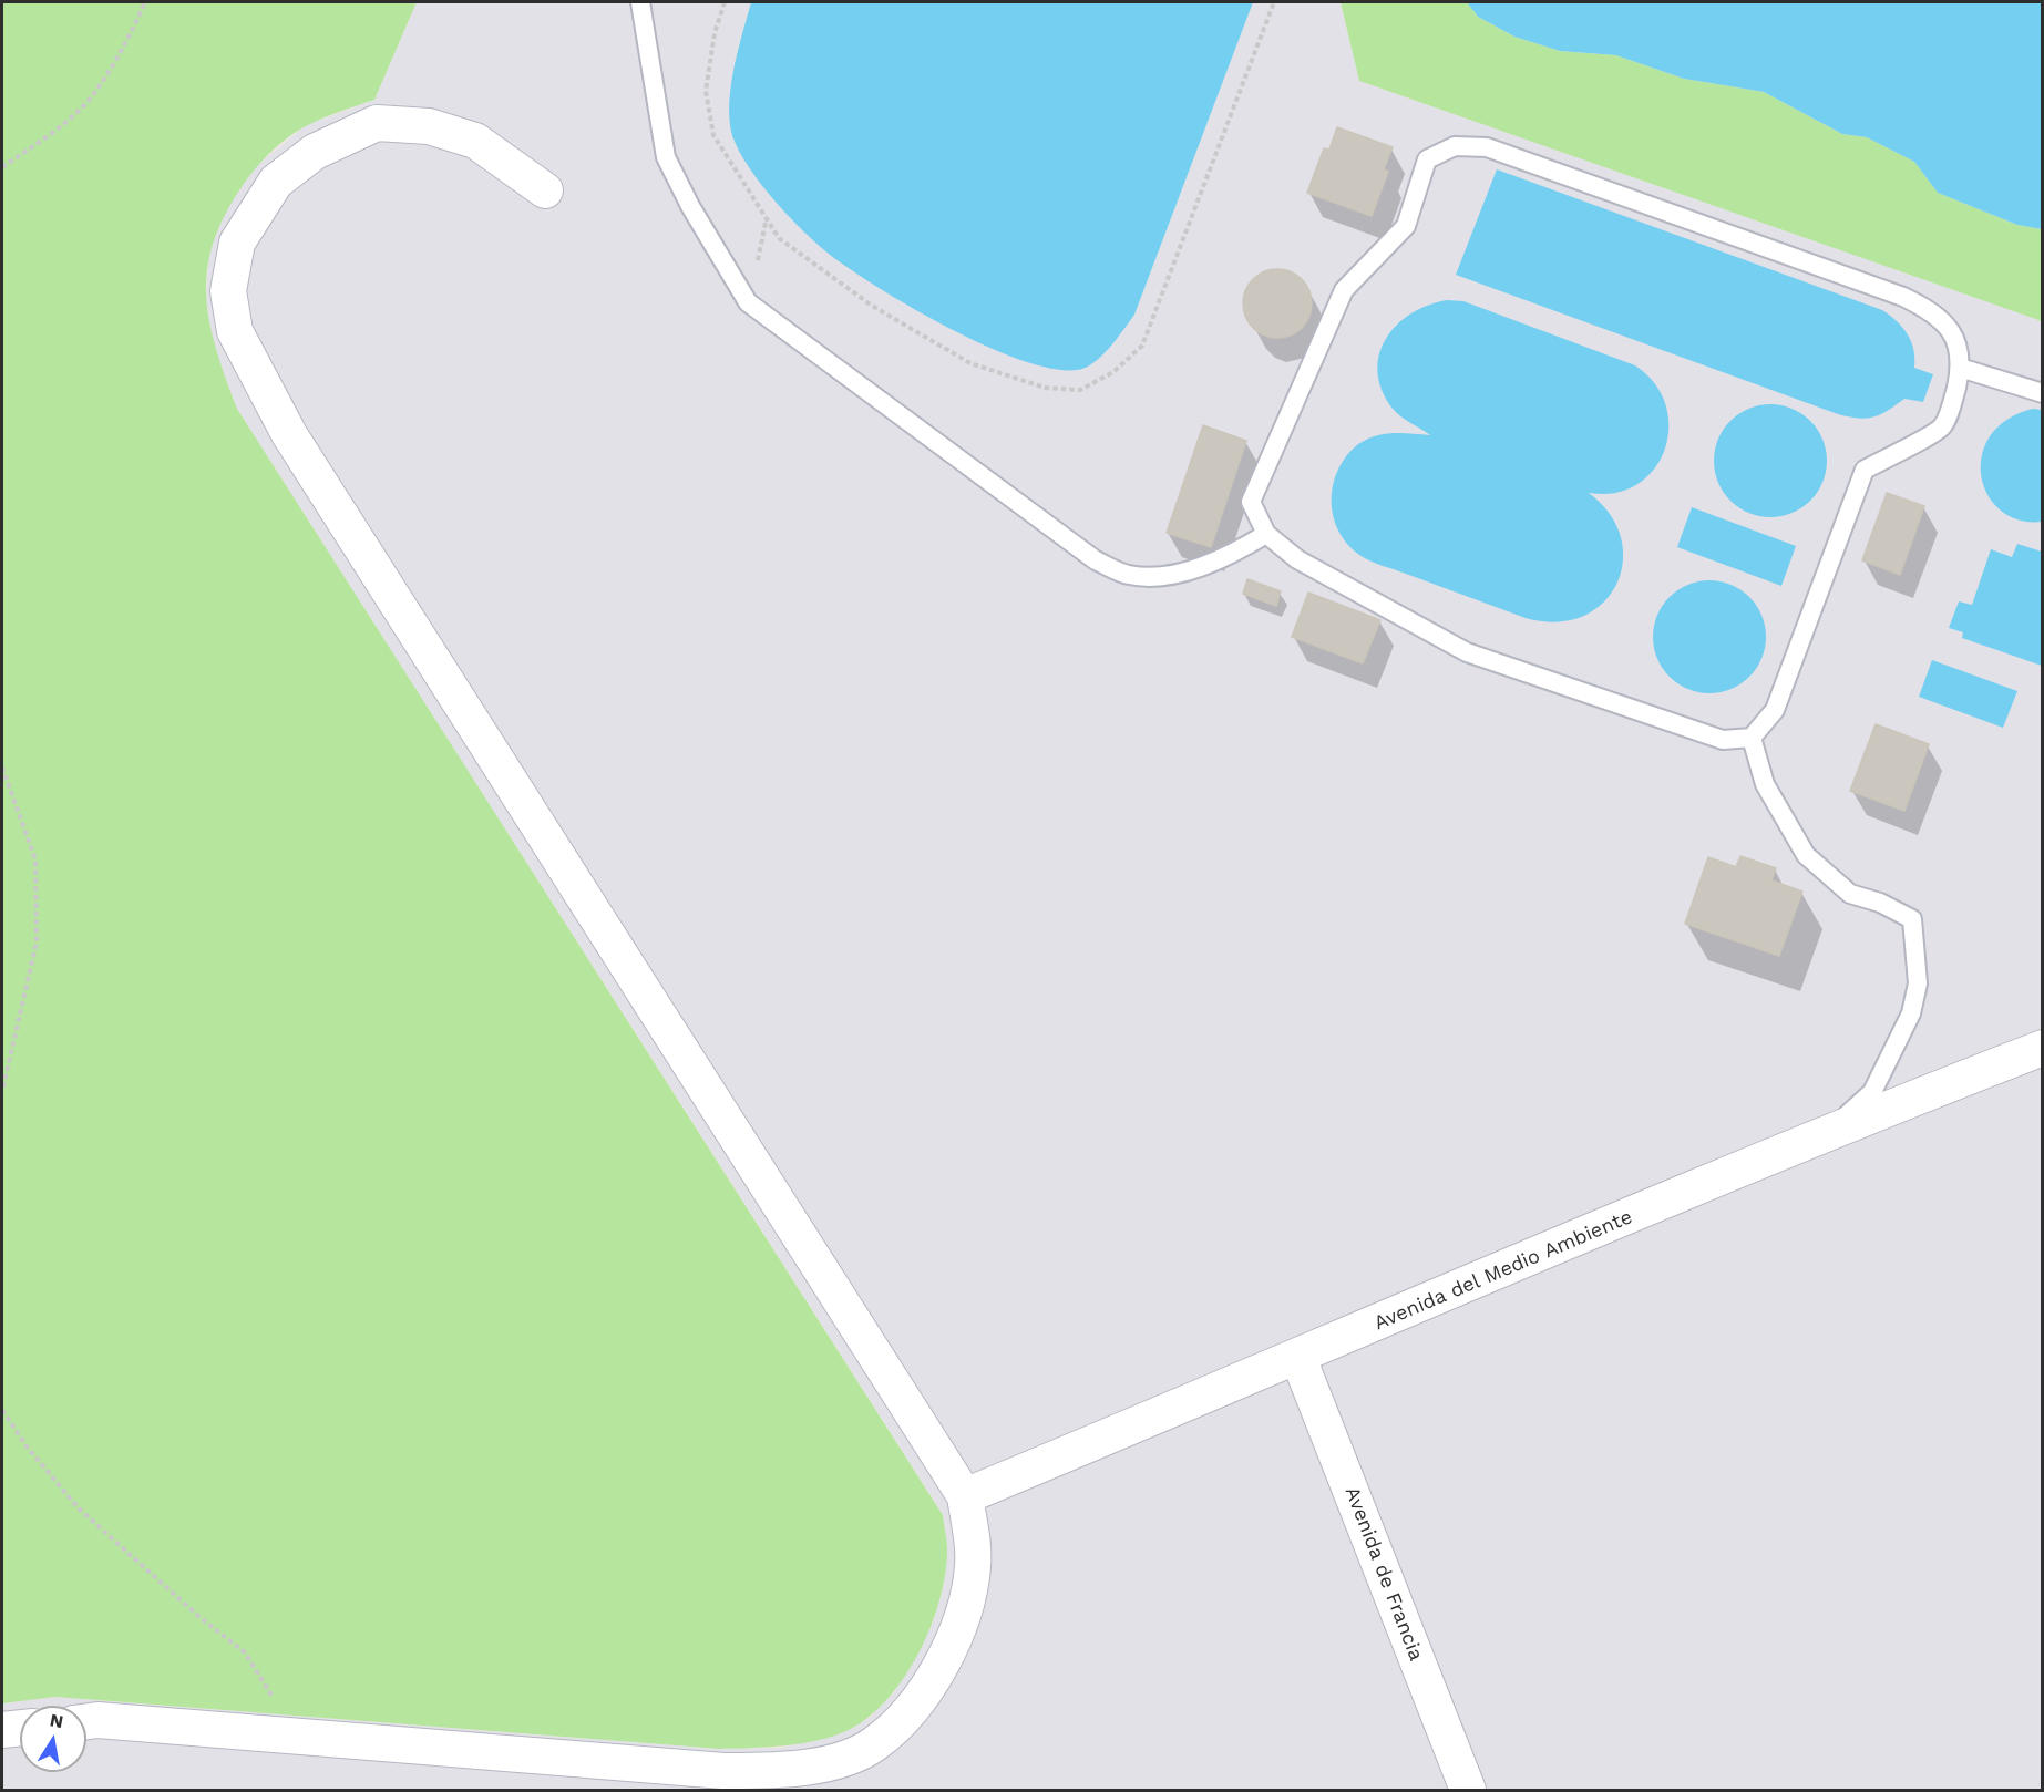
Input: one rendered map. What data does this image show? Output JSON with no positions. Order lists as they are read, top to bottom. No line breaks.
{"streets":{"street":["Avenida del Medio Ambiente","Avenida de Francia"]},"crossings":[["Avenida del Medio Ambiente","Avenida de Francia"]],"north":"top"}
